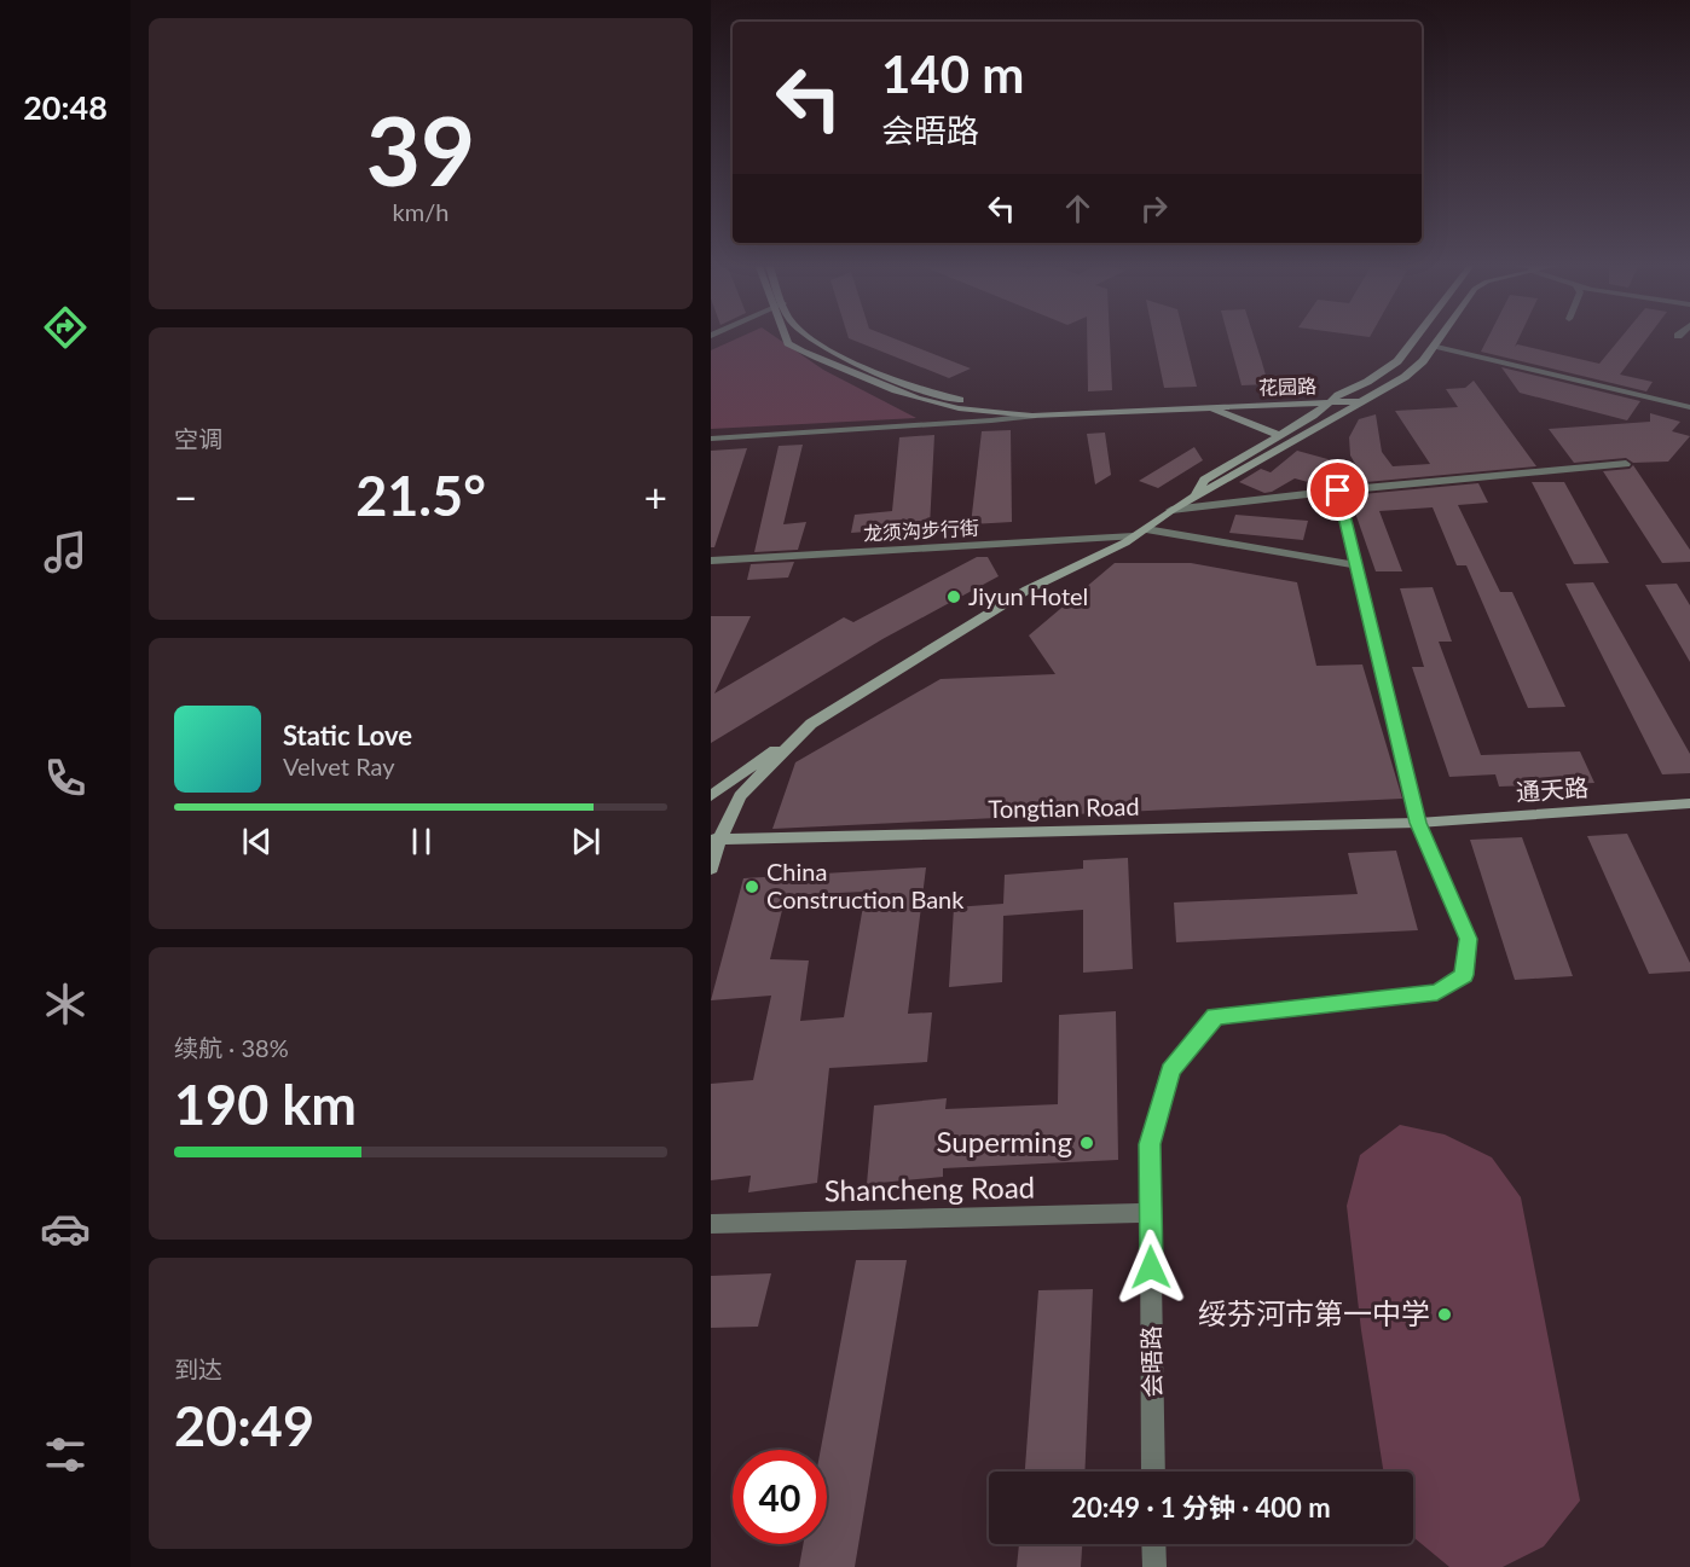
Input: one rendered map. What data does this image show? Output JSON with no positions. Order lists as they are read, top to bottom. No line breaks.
{"streets":{"main road":["花园路","通天路","Tongtian Road"],"street":["龙须沟步行街","Shancheng Road","会晤路"]},"crossings":[["通天路","Tongtian Road"],["通天路","会晤路"],["Tongtian Road","会晤路"],["Shancheng Road","会晤路"]],"places":["Jiyun Hotel","China Construction Bank","Superming","绥芬河市第一中学"],"page":{"tabs":"20:48","tile":[["39","km/h"],"空调",["续航 · 38%","190 km"],["到达","20:49"]],"turn":["140 m","会晤路"],"heat":["−","21.5°","+"],"song":["Static Love","Velvet Ray"],"limit":"40","trip":"20:49 · 1 分钟 · 400 m"}}
